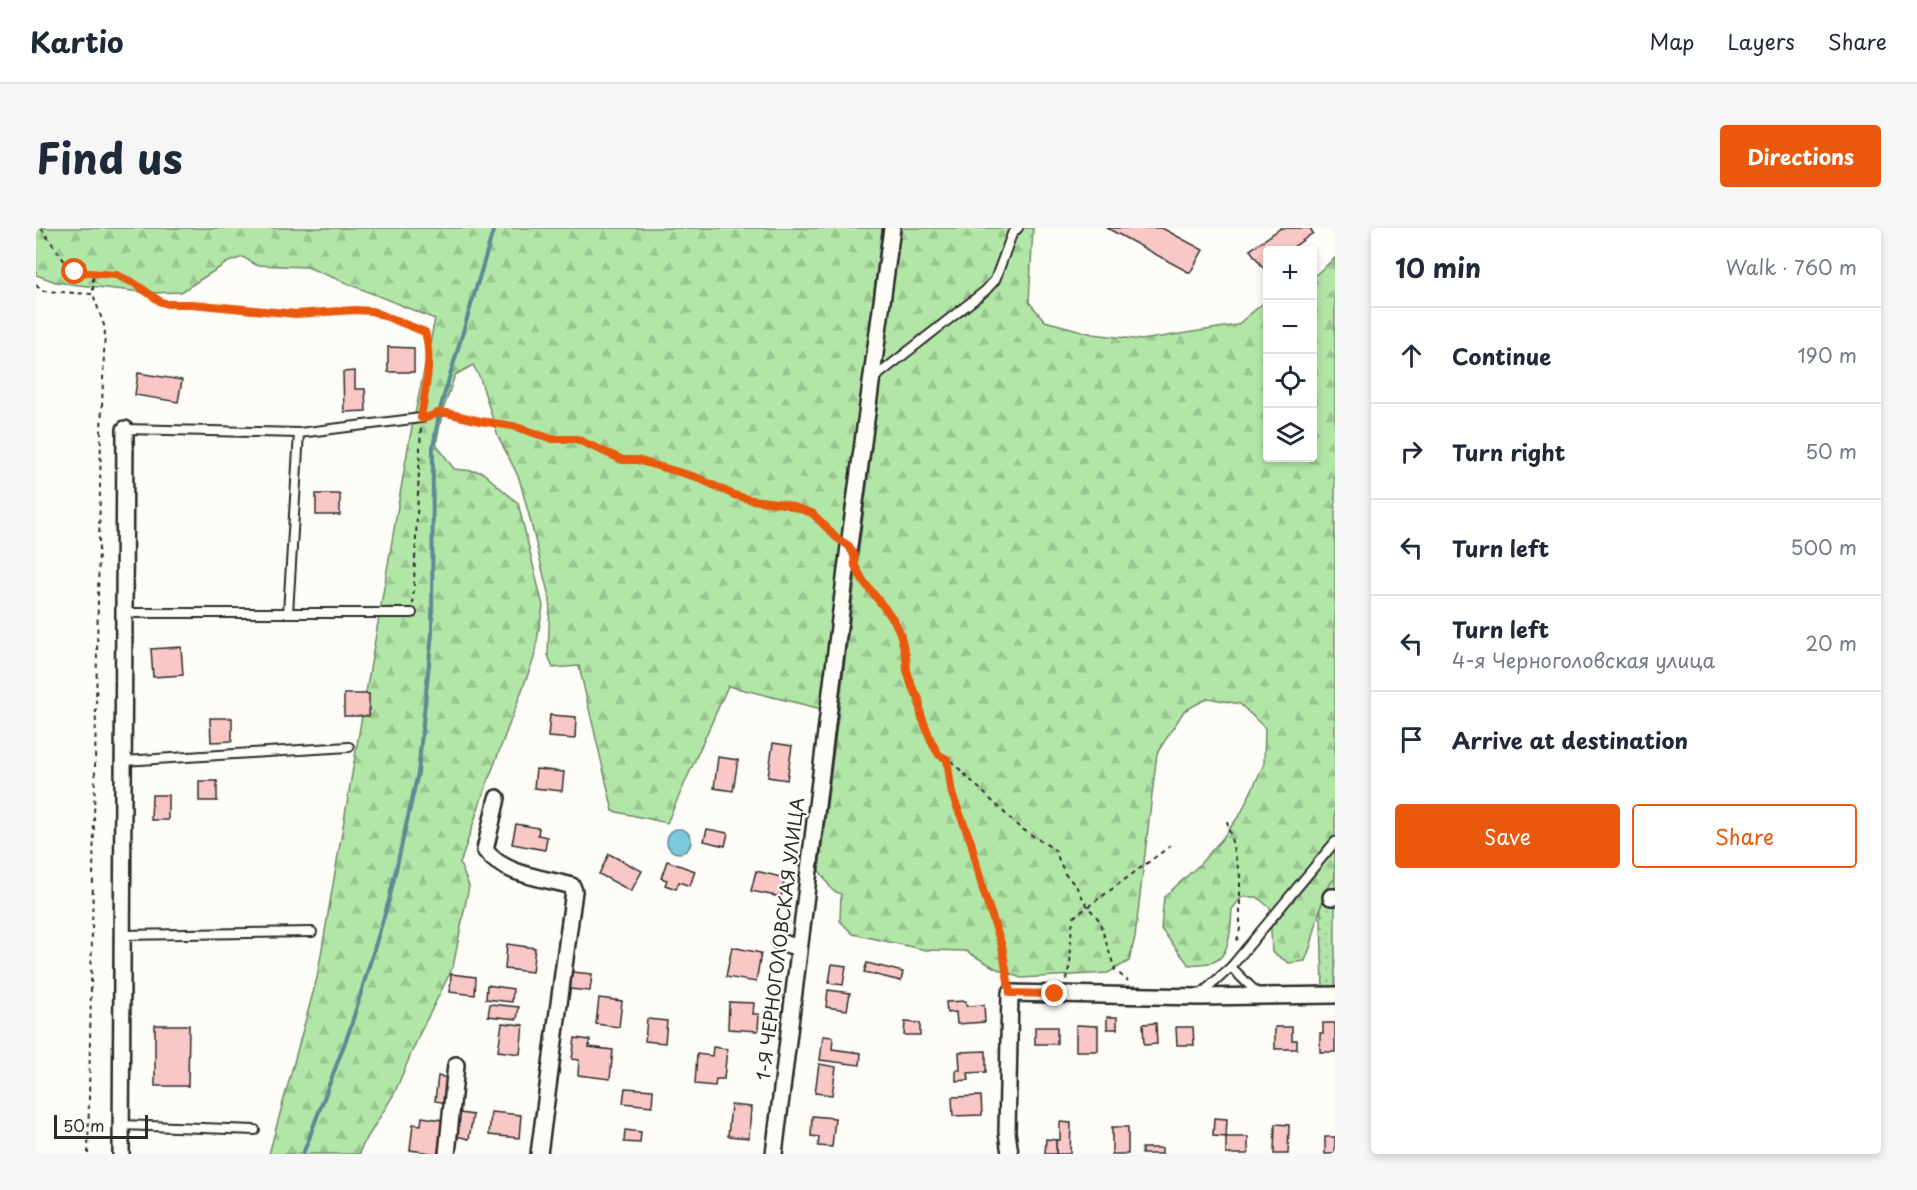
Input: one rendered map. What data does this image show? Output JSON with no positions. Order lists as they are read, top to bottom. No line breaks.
{"streets":{"street":["1-Я ЧЕРНОГОЛОВСКАЯ УЛИЦА"]},"scale_bar":"50 m","page":{"header":"Kartio","nav":["Map","Layers","Share"],"title":"Find us","buttons":["Directions",["Save","Share"]],"heading":["10 min","Walk · 760 m"],"map_buttons":["+","−"],"list":[["Continue","190 m"],["Turn right","50 m"],["Turn left","500 m"],["Turn left","4-я Черноголовская улица","20 m"],"Arrive at destination"],"scale":"50 m"}}
